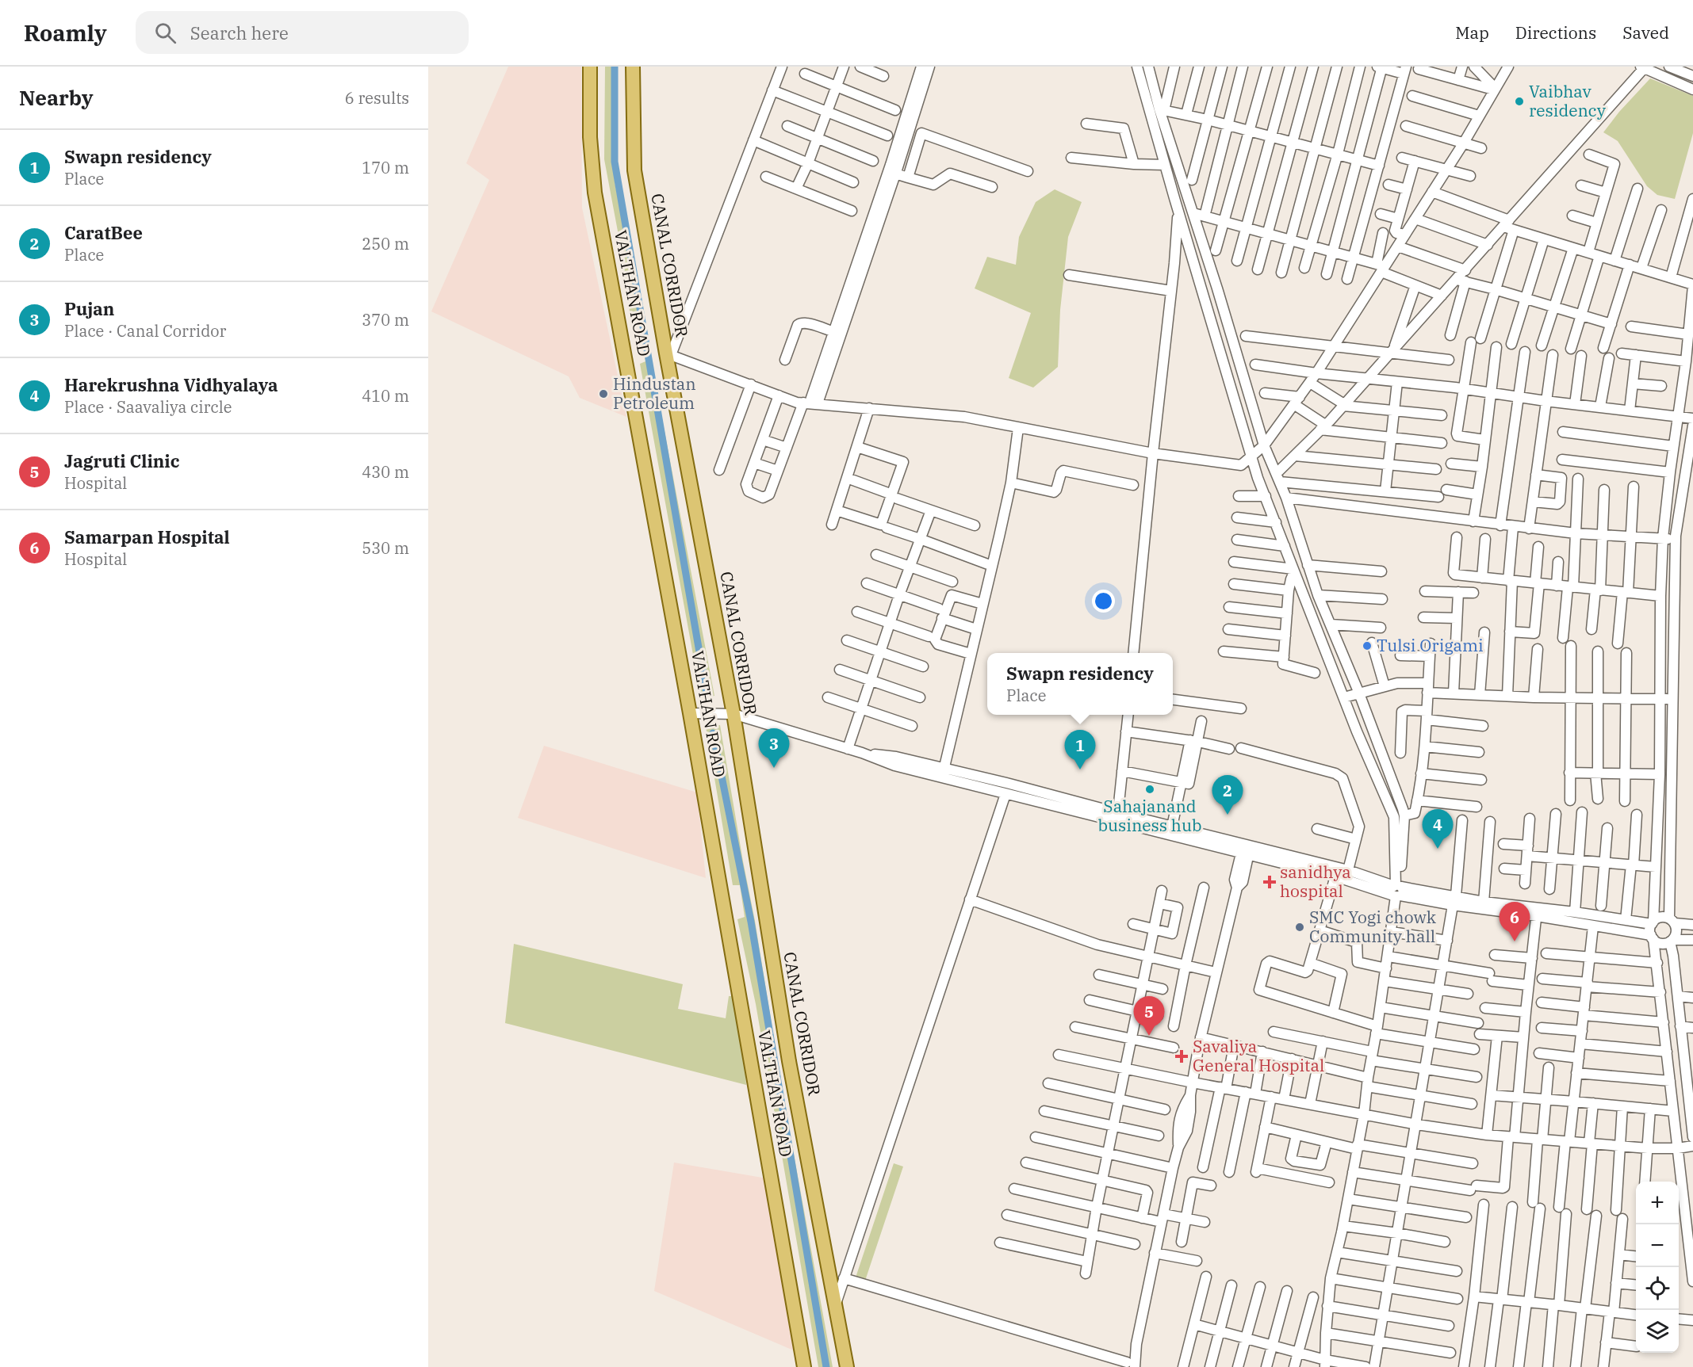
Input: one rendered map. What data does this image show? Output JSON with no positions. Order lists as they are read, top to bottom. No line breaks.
{"streets":{"main road":["CANAL CORRIDOR","VALTHAN ROAD"]},"places":{"other":["Vaibhav residency","Hindustan Petroleum","Tulsi Origami","Sahajanand business hub","SMC Yogi chowk Community hall"],"health":["sanidhya hospital","Savaliya General Hospital"]},"page":{"header":"Roamly","search":"Search here","nav":["Map","Directions","Saved"],"heading":["Nearby","6 results"],"list":[{"mark":"1","name":"Swapn residency","note":"Place","value":"170 m"},{"mark":"2","name":"CaratBee","note":"Place","value":"250 m"},{"mark":"3","name":"Pujan","note":"Place · Canal Corridor","value":"370 m"},{"mark":"4","name":"Harekrushna Vidhyalaya","note":"Place · Saavaliya circle","value":"410 m"},{"mark":"5","name":"Jagruti Clinic","note":"Hospital","value":"430 m"},{"mark":"6","name":"Samarpan Hospital","note":"Hospital","value":"530 m"}],"popup":["Swapn residency","Place"],"pins":["3","1","2","4","6","5"],"map_buttons":["+","−"]}}
